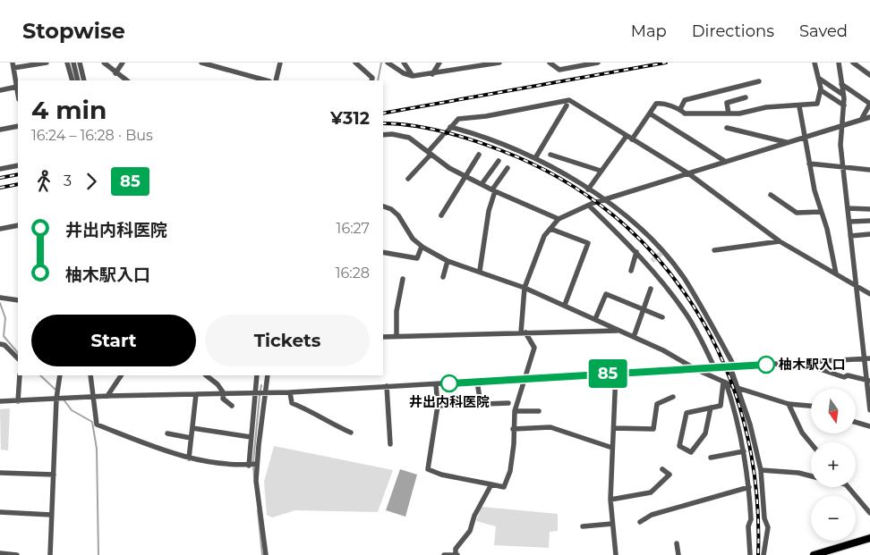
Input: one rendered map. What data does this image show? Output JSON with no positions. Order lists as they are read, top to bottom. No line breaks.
{"places":["柚木駅入口","井出内科医院"],"lines":["bus line 85"],"north":"bottom","page":{"header":"Stopwise","nav":["Map","Directions","Saved"],"on_map":"85","heading":["4 min","16:24 – 16:28 · Bus","¥312"],"legs":["3","85"],"list":[{"name":"井出内科医院","value":"16:27"},{"name":"柚木駅入口","value":"16:28"}],"buttons":["Start","Tickets"],"map_buttons":["+","−"]}}
